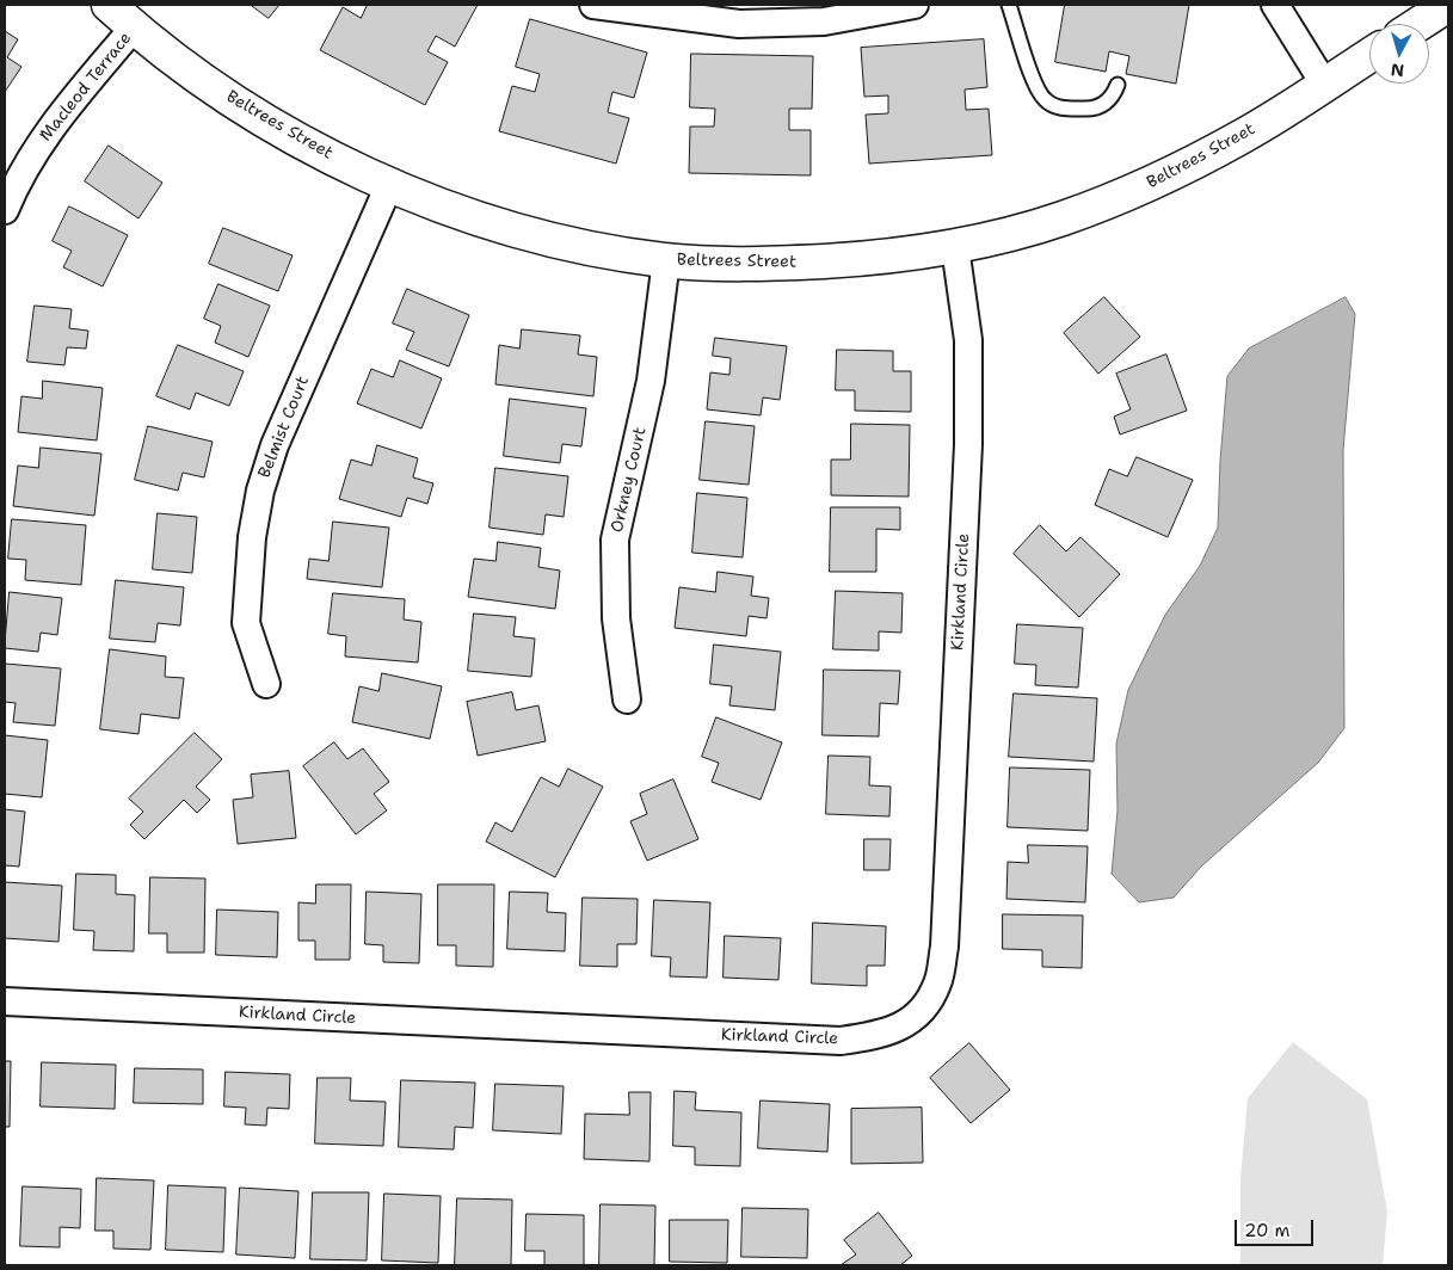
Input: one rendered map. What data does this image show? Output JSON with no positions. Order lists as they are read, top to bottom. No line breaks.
{"streets":{"street":["Macleod Terrace","Beltrees Street","Belmist Court","Orkney Court","Kirkland Circle"]},"crossings":[["Macleod Terrace","Beltrees Street"],["Beltrees Street","Belmist Court"],["Beltrees Street","Orkney Court"],["Beltrees Street","Kirkland Circle"]],"scale_bar":"20 m","north":"bottom"}
